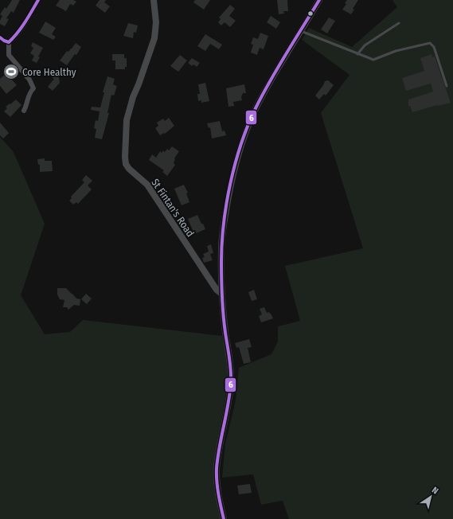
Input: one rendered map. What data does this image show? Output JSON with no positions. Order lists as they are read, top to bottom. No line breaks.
{"streets":{"main road":["St Fintan's Road"]},"places":{"sports":["Core Healthy"]},"lines":["transit line 6"],"north":"top right"}
